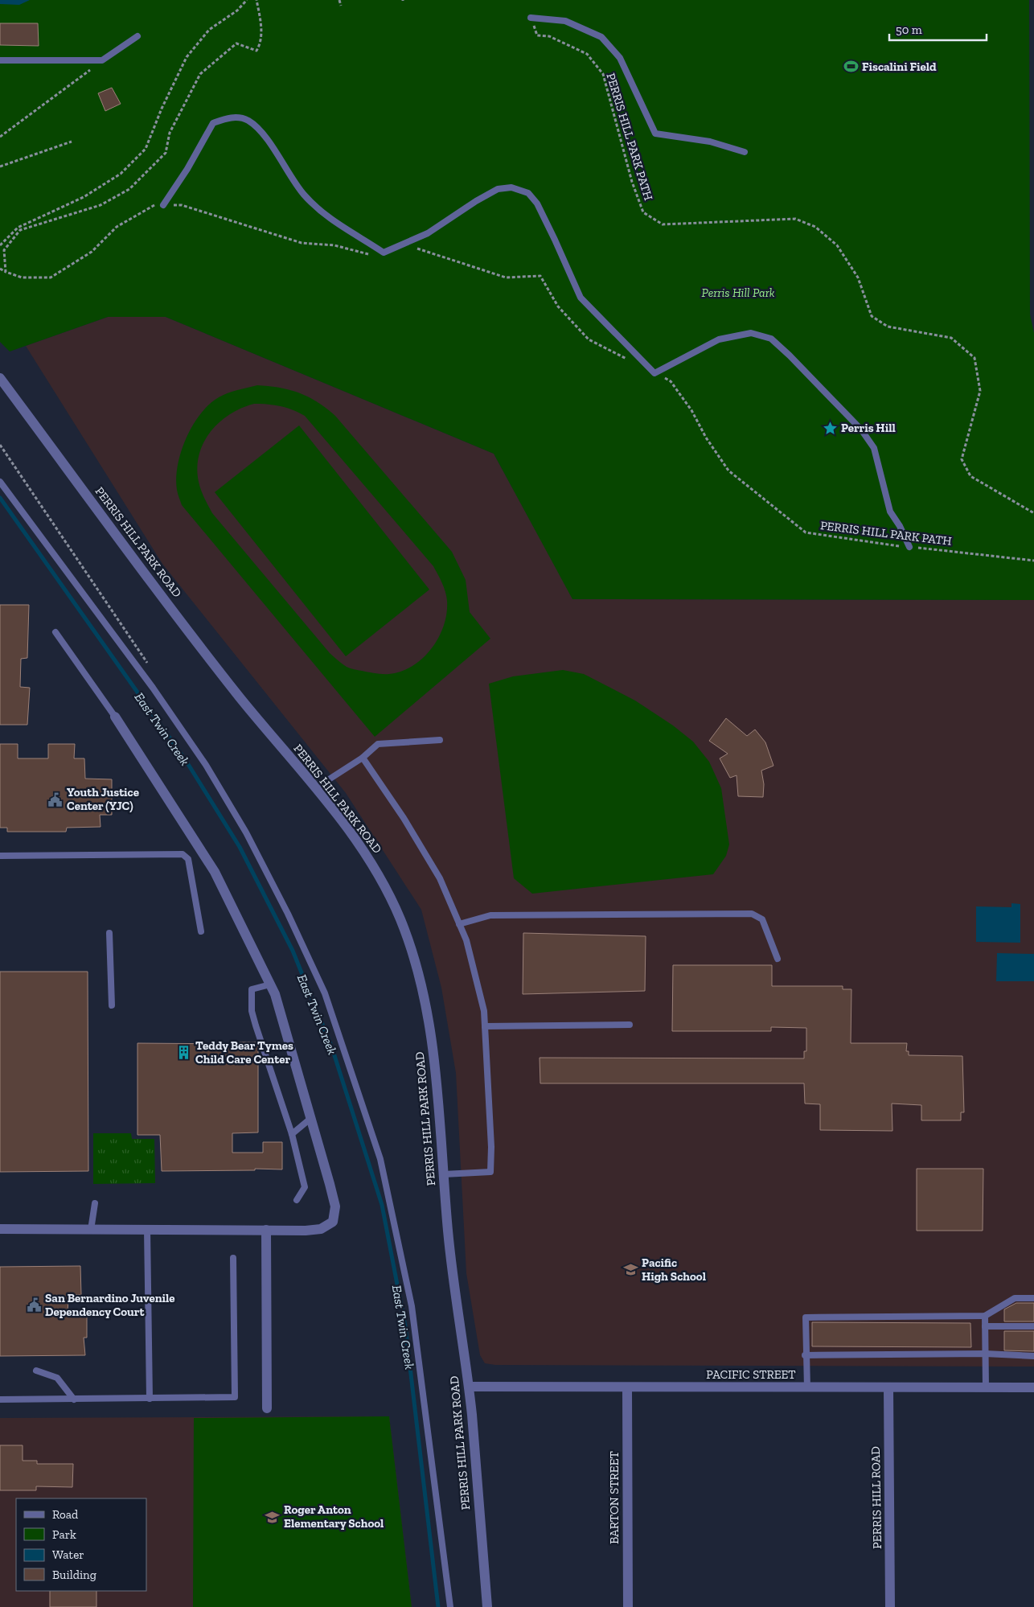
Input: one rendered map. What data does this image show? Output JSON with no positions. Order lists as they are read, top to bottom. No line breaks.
{"streets":{"street":["PERRIS HILL PARK ROAD","PACIFIC STREET","BARTON STREET","PERRIS HILL ROAD"],"path":["PERRIS HILL PARK PATH"]},"crossings":[["PERRIS HILL PARK ROAD","PACIFIC STREET"],["PACIFIC STREET","BARTON STREET"],["PACIFIC STREET","PERRIS HILL ROAD"]],"water":["East Twin Creek"],"parks":["Perris Hill Park"],"places":{"sports":["Fiscalini Field"],"place":["Perris Hill"],"public building":["Youth Justice Center (YJC)","San Bernardino Juvenile Dependency Court"],"building":["Teddy Bear Tymes Child Care Center"],"school or university":["Pacific High School","Roger Anton Elementary School"]},"legend":["Road","Park","Water","Building"],"scale_bar":"50 m"}
